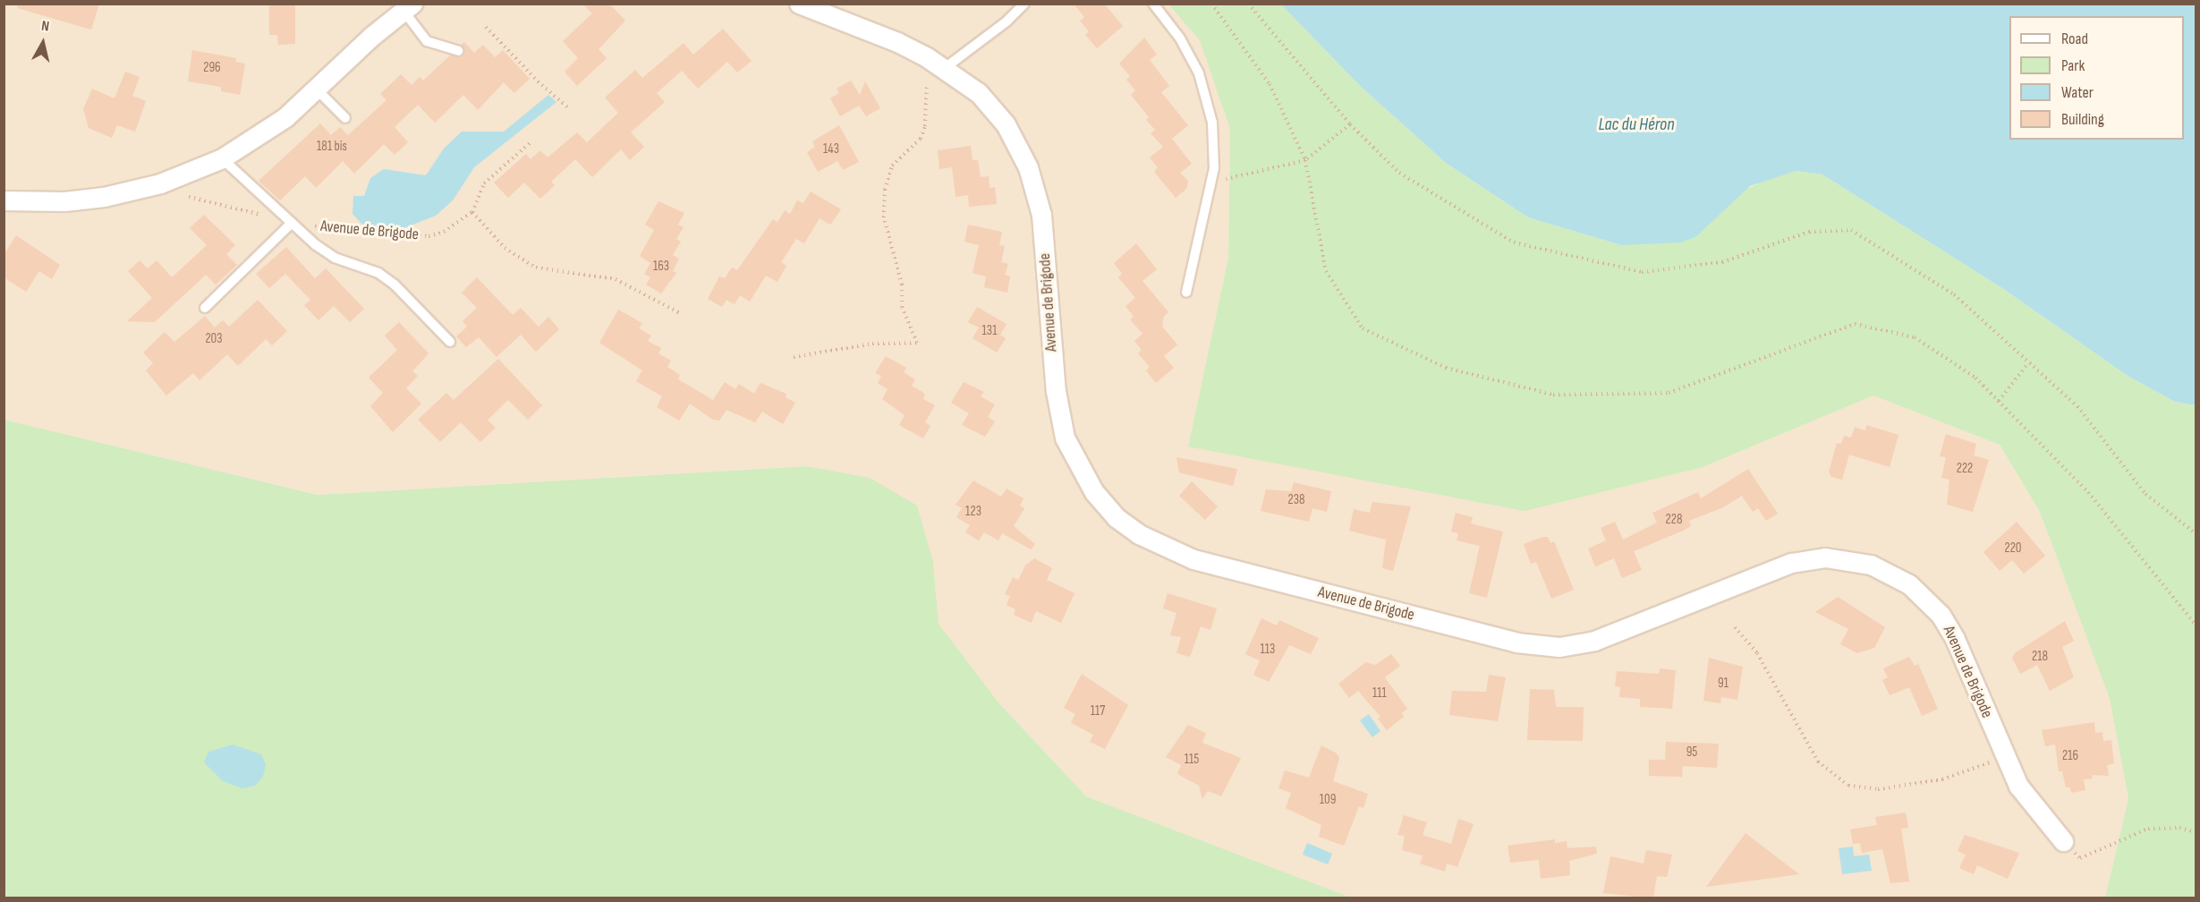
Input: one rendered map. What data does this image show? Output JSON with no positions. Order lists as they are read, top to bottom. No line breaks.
{"streets":{"street":["Avenue de Brigode"]},"water":["Lac du Héron"],"house_numbers":["296","181 bis","143","163","131","203","222","238","123","228","220","113","218","91","111","117","95","216","115","109"],"legend":["Road","Park","Water","Building"],"north":"top"}
